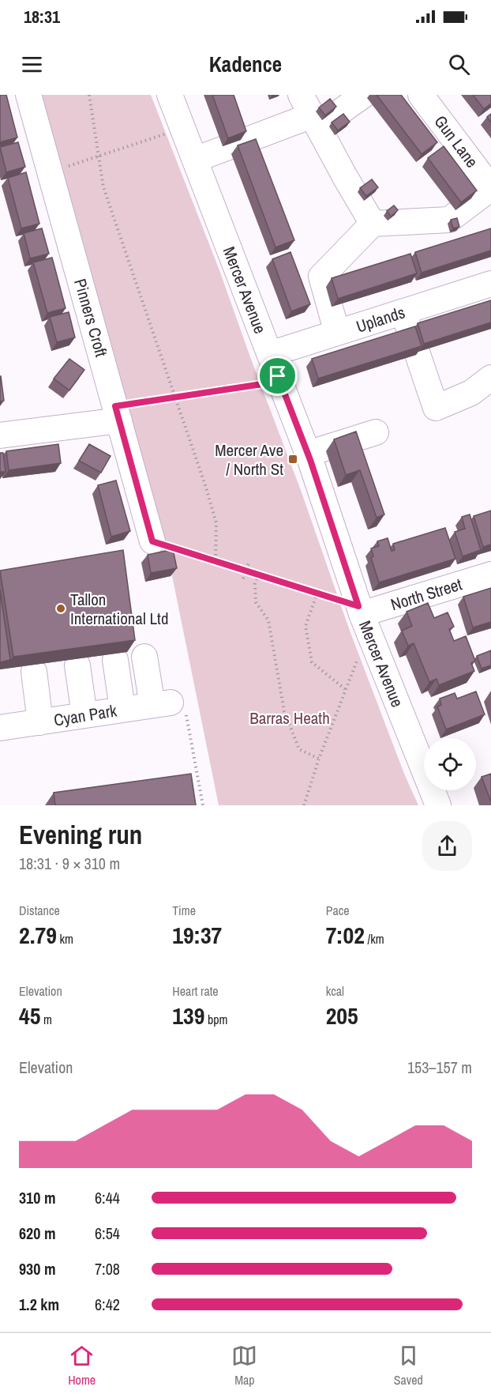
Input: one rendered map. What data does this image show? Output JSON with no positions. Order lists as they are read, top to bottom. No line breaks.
{"streets":{"street":["Gun Lane","Mercer Avenue","Pinners Croft","Uplands","North Street","Cyan Park"]},"crossings":[["Mercer Avenue","Uplands"],["Mercer Avenue","North Street"]],"parks":["Barras Heath"],"places":{"transit":["Mercer Ave / North St"],"other":["Tallon International Ltd"]},"page":{"status":"18:31","header":"Kadence","heading":["Evening run","18:31 · 9 × 310 m"],"stats":[["Distance","2.79 km"],["Time","19:37"],["Pace","7:02 /km"],["Elevation","45 m"],["Heart rate","139 bpm"],["kcal","205"]],"chart":["Elevation","153–157 m"],"list":[{"name":"310 m","note":"6:44"},{"name":"620 m","note":"6:54"},{"name":"930 m","note":"7:08"},{"name":"1.2 km","note":"6:42"}],"tabs":["Home","Map","Saved"]}}
